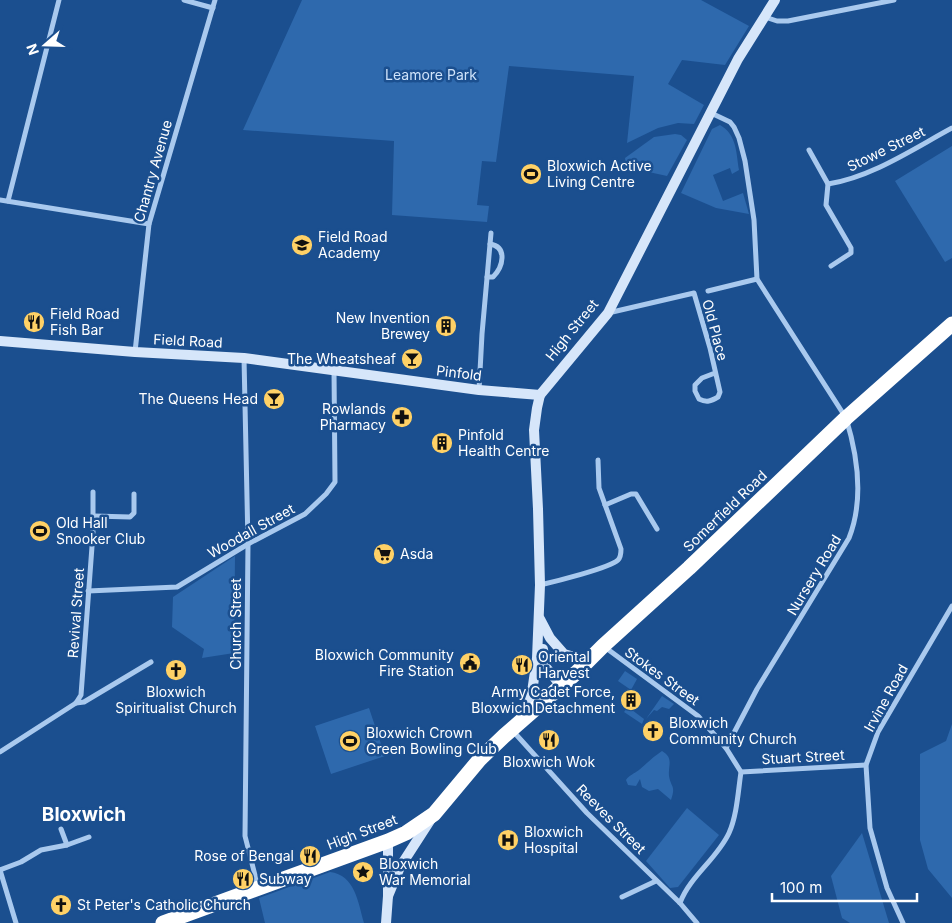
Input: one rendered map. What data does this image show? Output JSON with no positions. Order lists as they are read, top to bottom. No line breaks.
{"streets":{"highway":["High Street","Somerfield Road"],"main road":["Field Road","Pinfold"],"street":["Stowe Street","Chantry Avenue","Old Place","Woodall Street","Nursery Road","Revival Street","Church Street","Stokes Street","Irvine Road","Stuart Street","Reeves Street"]},"crossings":[["Chantry Avenue","Field Road"],["High Street","Old Place"],["High Street","Pinfold"],["High Street","Somerfield Road"],["High Street","Church Street"],["High Street","Reeves Street"],["Field Road","Pinfold"],["Field Road","Woodall Street"],["Field Road","Church Street"],["Somerfield Road","Nursery Road"],["Somerfield Road","Stokes Street"],["Somerfield Road","Reeves Street"],["Woodall Street","Revival Street"],["Woodall Street","Church Street"],["Nursery Road","Stokes Street"],["Irvine Road","Stuart Street"]],"districts":["Bloxwich"],"parks":["Leamore Park"],"places":{"sports":["Bloxwich Active Living Centre","Old Hall Snooker Club","Bloxwich Crown Green Bowling Club"],"school or university":["Field Road Academy"],"restaurant":["Field Road Fish Bar","Oriental Harvest","Bloxwich Wok","Rose of Bengal","Subway"],"building":["New Invention Brewey","Pinfold Health Centre","Army Cadet Force, Bloxwich Detachment"],"bar":["The Wheatsheaf","The Queens Head"],"pharmacy":["Rowlands Pharmacy"],"supermarket":["Asda"],"public building":["Bloxwich Community Fire Station"],"church":["Bloxwich Spiritualist Church","Bloxwich Community Church","St Peter's Catholic Church"],"hospital":["Bloxwich Hospital"],"place":["Bloxwich War Memorial"]},"scale_bar":"100 m","north":"left"}
